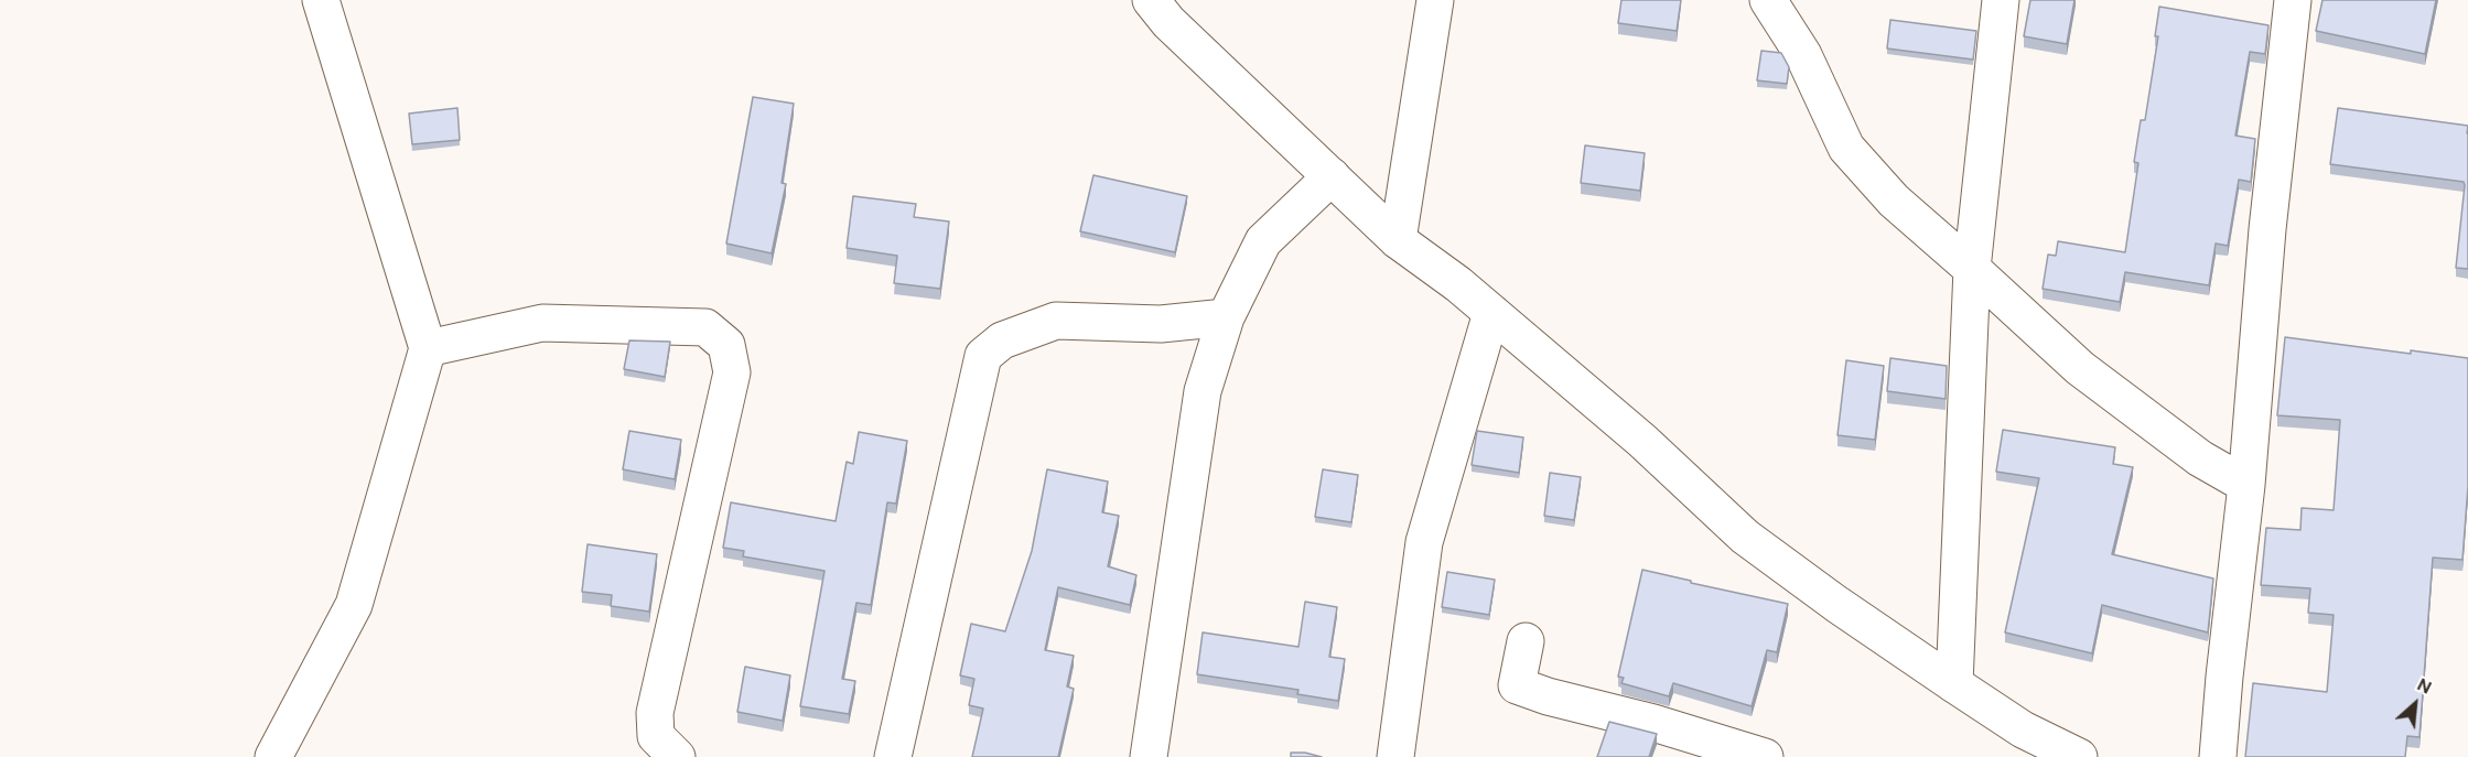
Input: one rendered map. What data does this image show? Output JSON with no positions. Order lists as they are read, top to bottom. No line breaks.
{"north":"top right"}
